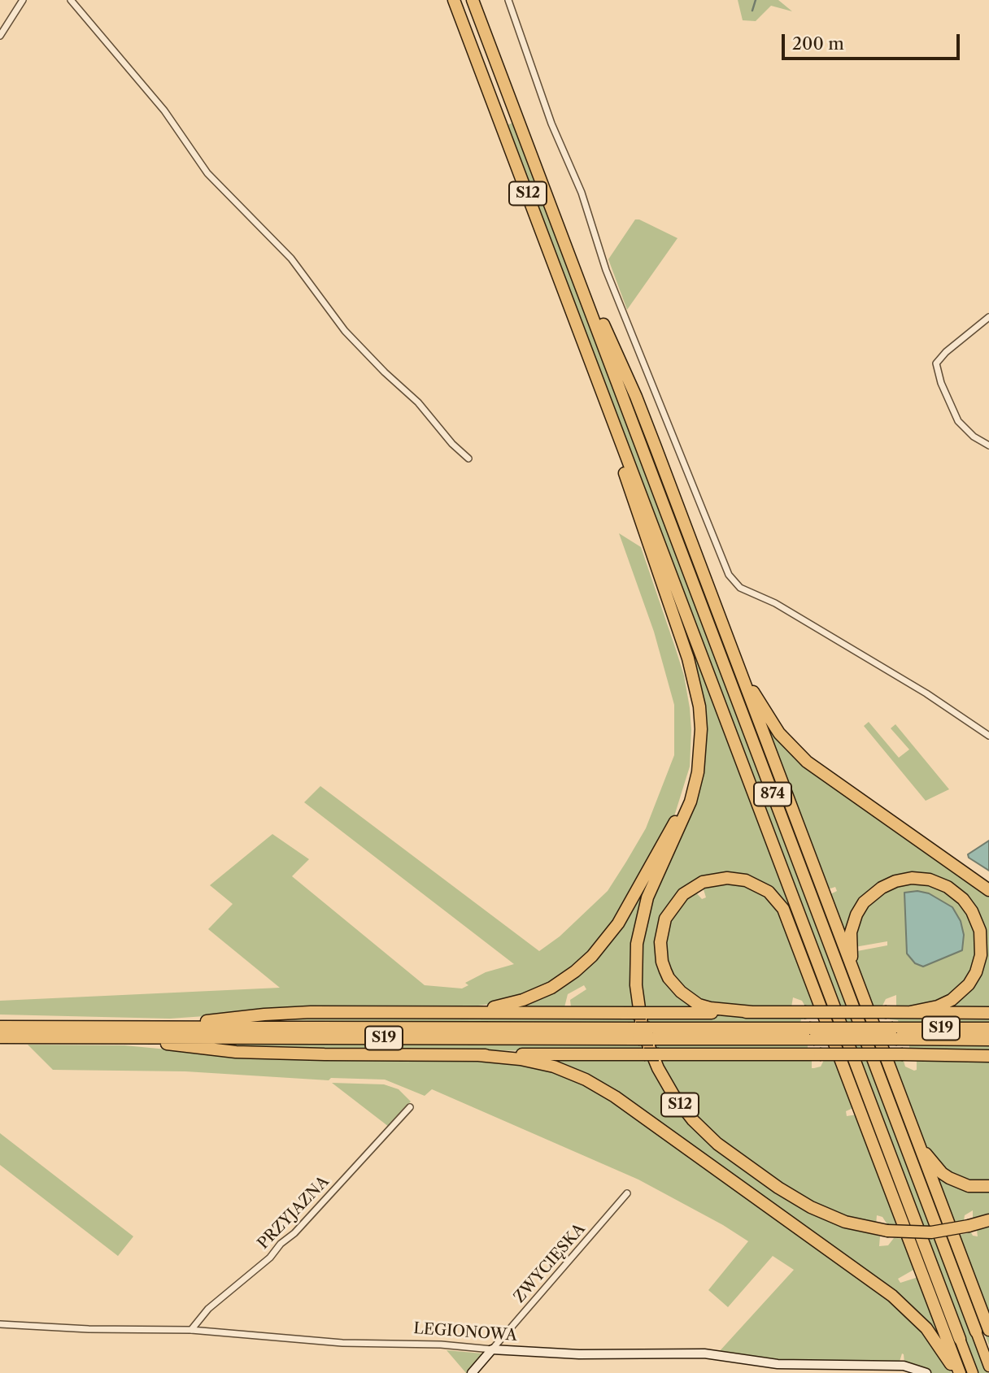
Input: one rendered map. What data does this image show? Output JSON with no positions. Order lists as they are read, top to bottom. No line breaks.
{"streets":{"highway":["S12","874","S19"],"street":["PRZYJAZNA","ZWYCIĘSKA","LEGIONOWA"]},"crossings":[["S12","874"],["PRZYJAZNA","LEGIONOWA"],["ZWYCIĘSKA","LEGIONOWA"]],"scale_bar":"200 m"}
